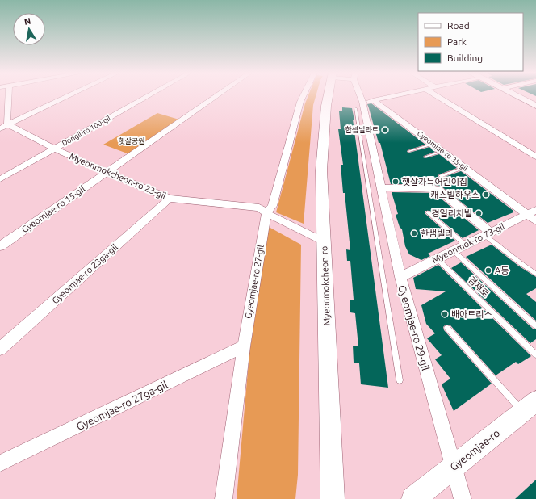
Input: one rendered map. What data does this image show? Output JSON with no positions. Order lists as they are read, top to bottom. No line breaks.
{"streets":{"main road":["Myeonmokcheon-ro","Gyeomjae-ro"],"street":["Dongil-ro 100-gil","Gyeomjae-ro 35-gil","Myeonmokcheon-ro 23-gil","Gyeomjae-ro 15-gil","Myeonmok-ro 73-gil","Gyeomjae-ro 23ga-gil","Gyeomjae-ro 27-gil","Gyeomjae-ro 29-gil","Gyeomjae-ro 27ga-gil"],"lane":["겸재로"]},"crossings":[["Dongil-ro 100-gil","Myeonmokcheon-ro 23-gil"],["Gyeomjae-ro 35-gil","Myeonmok-ro 73-gil"],["Gyeomjae-ro 35-gil","Gyeomjae-ro 29-gil"],["Myeonmokcheon-ro 23-gil","Gyeomjae-ro 15-gil"],["Myeonmokcheon-ro 23-gil","Gyeomjae-ro 23ga-gil"],["Myeonmokcheon-ro 23-gil","Gyeomjae-ro 27-gil"],["Myeonmokcheon-ro 23-gil","Myeonmokcheon-ro"],["Myeonmok-ro 73-gil","겸재로"],["Myeonmok-ro 73-gil","Gyeomjae-ro 29-gil"],["Gyeomjae-ro 27-gil","Gyeomjae-ro 27ga-gil"],["Gyeomjae-ro 29-gil","Gyeomjae-ro"]],"parks":["햇살공원"],"places":["한샘빌라트","햇살가득어린이집","캐스빌하우스","경일리치빌","한샘빌라","A동","배아트리스"],"legend":["Road","Park","Building"],"north":"top"}
